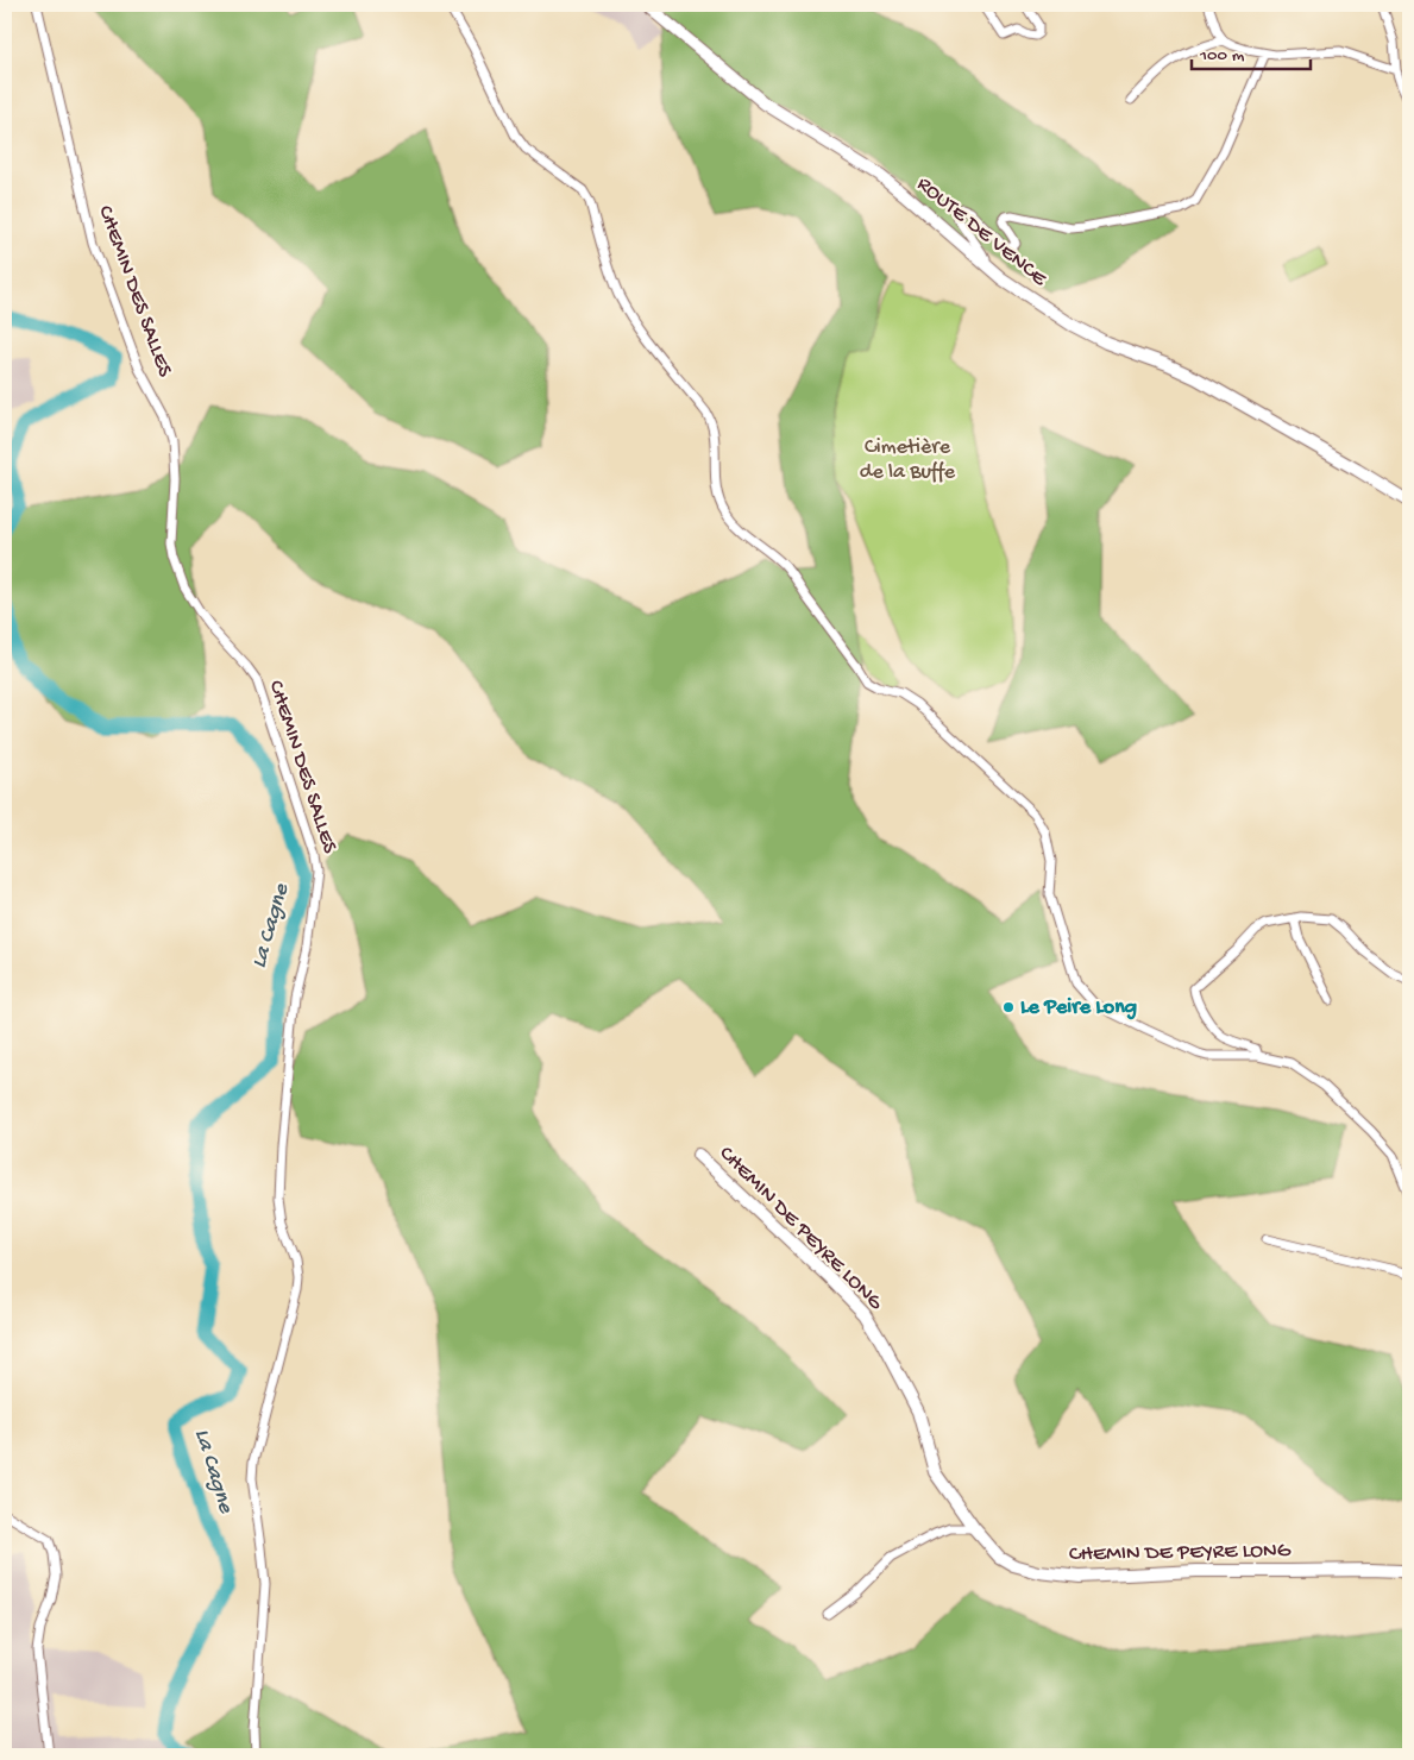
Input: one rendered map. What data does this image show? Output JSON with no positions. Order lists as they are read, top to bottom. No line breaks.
{"streets":{"street":["ROUTE DE VENCE","CHEMIN DES SALLES","CHEMIN DE PEYRE LONG"]},"water":["La Cagne"],"parks":["Cimetière de la Buffe"],"places":["Le Peire Long"],"scale_bar":"100 m"}
